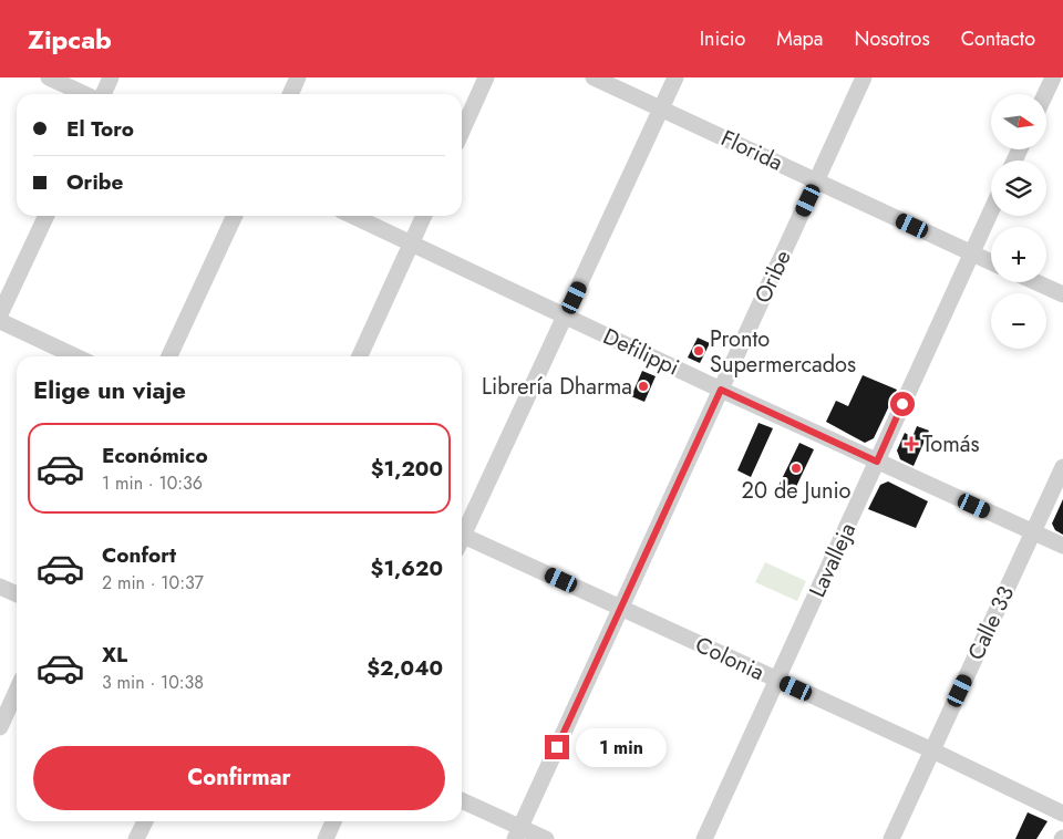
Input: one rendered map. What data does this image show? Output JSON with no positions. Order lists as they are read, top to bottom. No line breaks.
{"streets":{"street":["Florida","Oribe","Defilippi","Lavalleja","Calle 33","Colonia"]},"crossings":[["Florida","Oribe"],["Florida","Lavalleja"],["Oribe","Defilippi"],["Oribe","Colonia"],["Defilippi","Lavalleja"],["Defilippi","Calle 33"],["Lavalleja","Colonia"],["Calle 33","Colonia"]],"places":{"other":["Pronto Supermercados","Librería Dharma","20 de Junio"],"health":["Tomás"]},"north":"right","page":{"header":"Zipcab","nav":["Inicio","Mapa","Nosotros","Contacto"],"map_buttons":["+","−"],"banner":["El Toro","Oribe"],"heading":"Elige un viaje","list":[{"name":"Económico","note":"1 min · 10:36","value":"$1,200"},{"name":"Confort","note":"2 min · 10:37","value":"$1,620"},{"name":"XL","note":"3 min · 10:38","value":"$2,040"}],"bubble":"1 min","buttons":"Confirmar"}}
